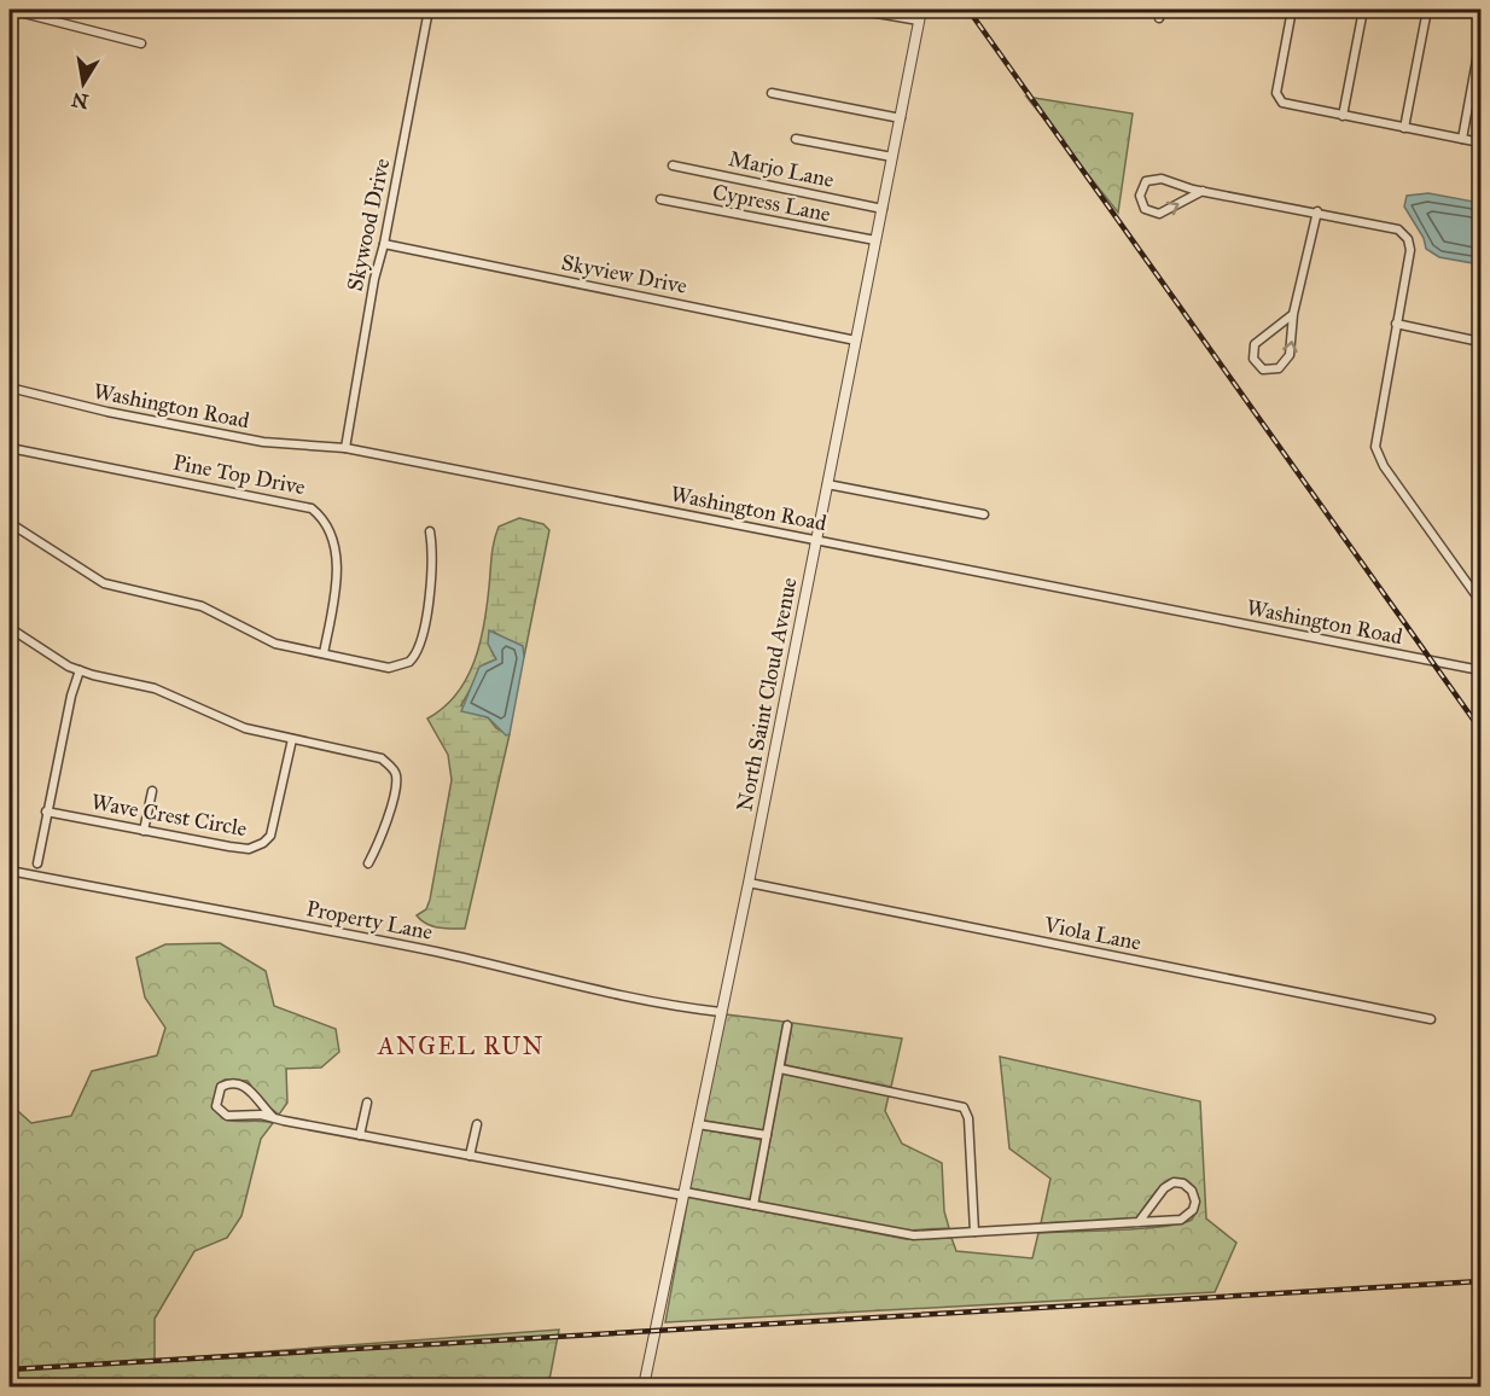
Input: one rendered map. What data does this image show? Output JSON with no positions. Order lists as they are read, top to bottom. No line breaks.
{"streets":{"street":["Marjo Lane","Cypress Lane","Skywood Drive","Skyview Drive","Washington Road","Pine Top Drive","North Saint Cloud Avenue","Wave Crest Circle","Property Lane","Viola Lane"]},"crossings":[["Marjo Lane","North Saint Cloud Avenue"],["Cypress Lane","North Saint Cloud Avenue"],["Skywood Drive","Skyview Drive"],["Skywood Drive","Washington Road"],["Skyview Drive","North Saint Cloud Avenue"],["Washington Road","North Saint Cloud Avenue"],["North Saint Cloud Avenue","Property Lane"],["North Saint Cloud Avenue","Viola Lane"]],"districts":["ANGEL RUN"],"north":"bottom"}
